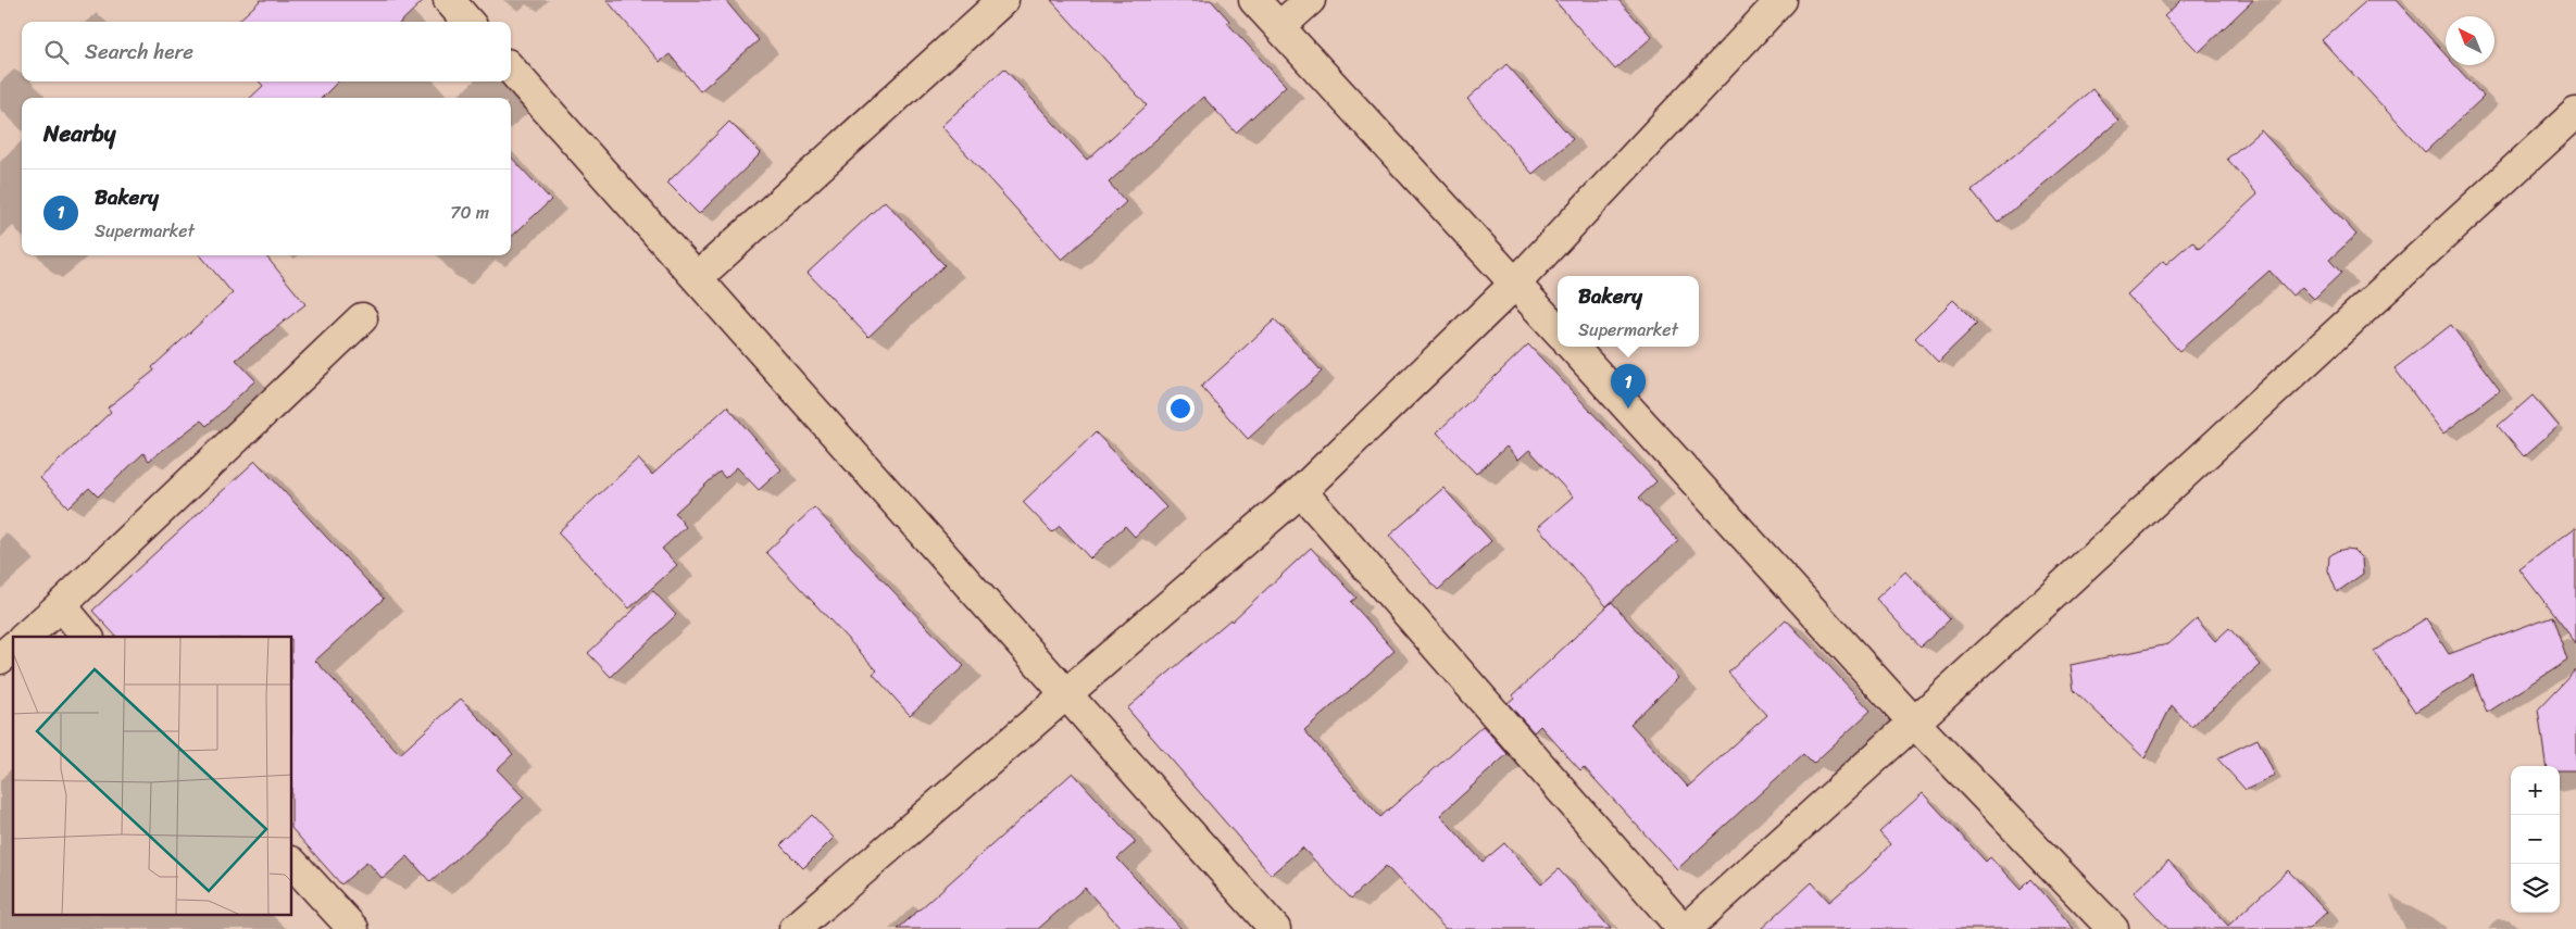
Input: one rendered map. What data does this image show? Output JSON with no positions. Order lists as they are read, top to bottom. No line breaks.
{"north":"top left","page":{"search":"Search here","heading":"Nearby","list":[{"mark":"1","name":"Bakery","note":"Supermarket","value":"70 m"}],"popup":["Bakery","Supermarket"],"pins":"1","map_buttons":["+","−"]}}
